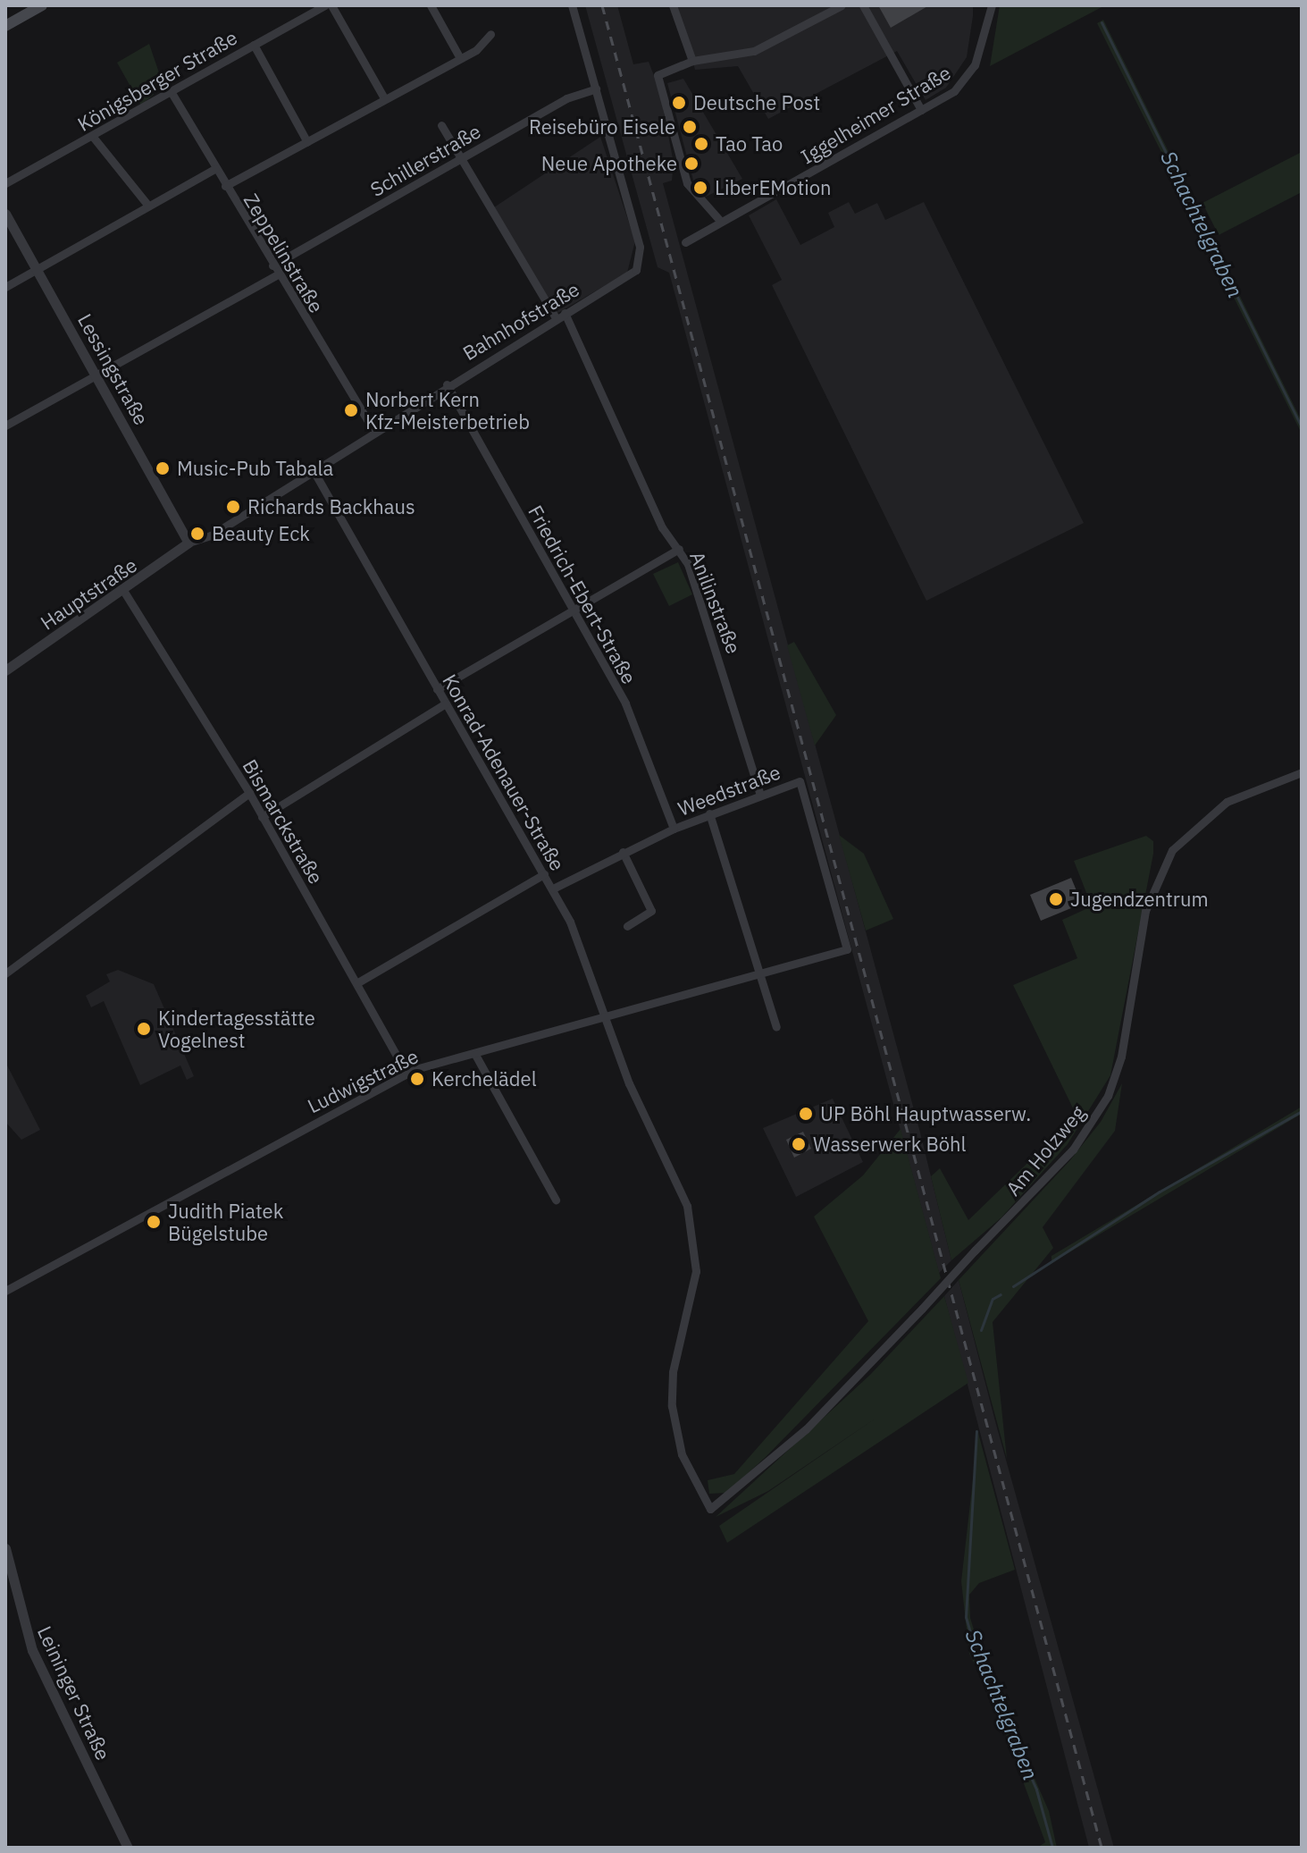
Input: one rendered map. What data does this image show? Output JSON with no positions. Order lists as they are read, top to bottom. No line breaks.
{"streets":{"street":["Königsberger Straße","Iggelheimer Straße","Schillerstraße","Zeppelinstraße","Bahnhofstraße","Lessingstraße","Hauptstraße","Friedrich-Ebert-Straße","Anilinstraße","Konrad-Adenauer-Straße","Weedstraße","Bismarckstraße","Ludwigstraße","Am Holzweg","Leininger Straße"]},"crossings":[["Königsberger Straße","Zeppelinstraße"],["Schillerstraße","Zeppelinstraße"],["Schillerstraße","Bahnhofstraße"],["Zeppelinstraße","Bahnhofstraße"],["Bahnhofstraße","Lessingstraße"],["Bahnhofstraße","Hauptstraße"],["Bahnhofstraße","Friedrich-Ebert-Straße"],["Bahnhofstraße","Anilinstraße"],["Bahnhofstraße","Konrad-Adenauer-Straße"],["Lessingstraße","Hauptstraße"],["Hauptstraße","Bismarckstraße"],["Friedrich-Ebert-Straße","Weedstraße"],["Anilinstraße","Weedstraße"],["Konrad-Adenauer-Straße","Weedstraße"],["Konrad-Adenauer-Straße","Ludwigstraße"],["Konrad-Adenauer-Straße","Am Holzweg"],["Weedstraße","Ludwigstraße"],["Bismarckstraße","Ludwigstraße"]],"water":["Schachtelgraben"],"places":["Deutsche Post","Reisebüro Eisele","Tao Tao","Neue Apotheke","LiberEMotion","Norbert Kern Kfz-Meisterbetrieb","Music-Pub Tabala","Richards Backhaus","Beauty Eck","Jugendzentrum","Kindertagesstätte Vogelnest","Kerchelädel","UP Böhl Hauptwasserw.","Wasserwerk Böhl","Judith Piatek Bügelstube"]}
